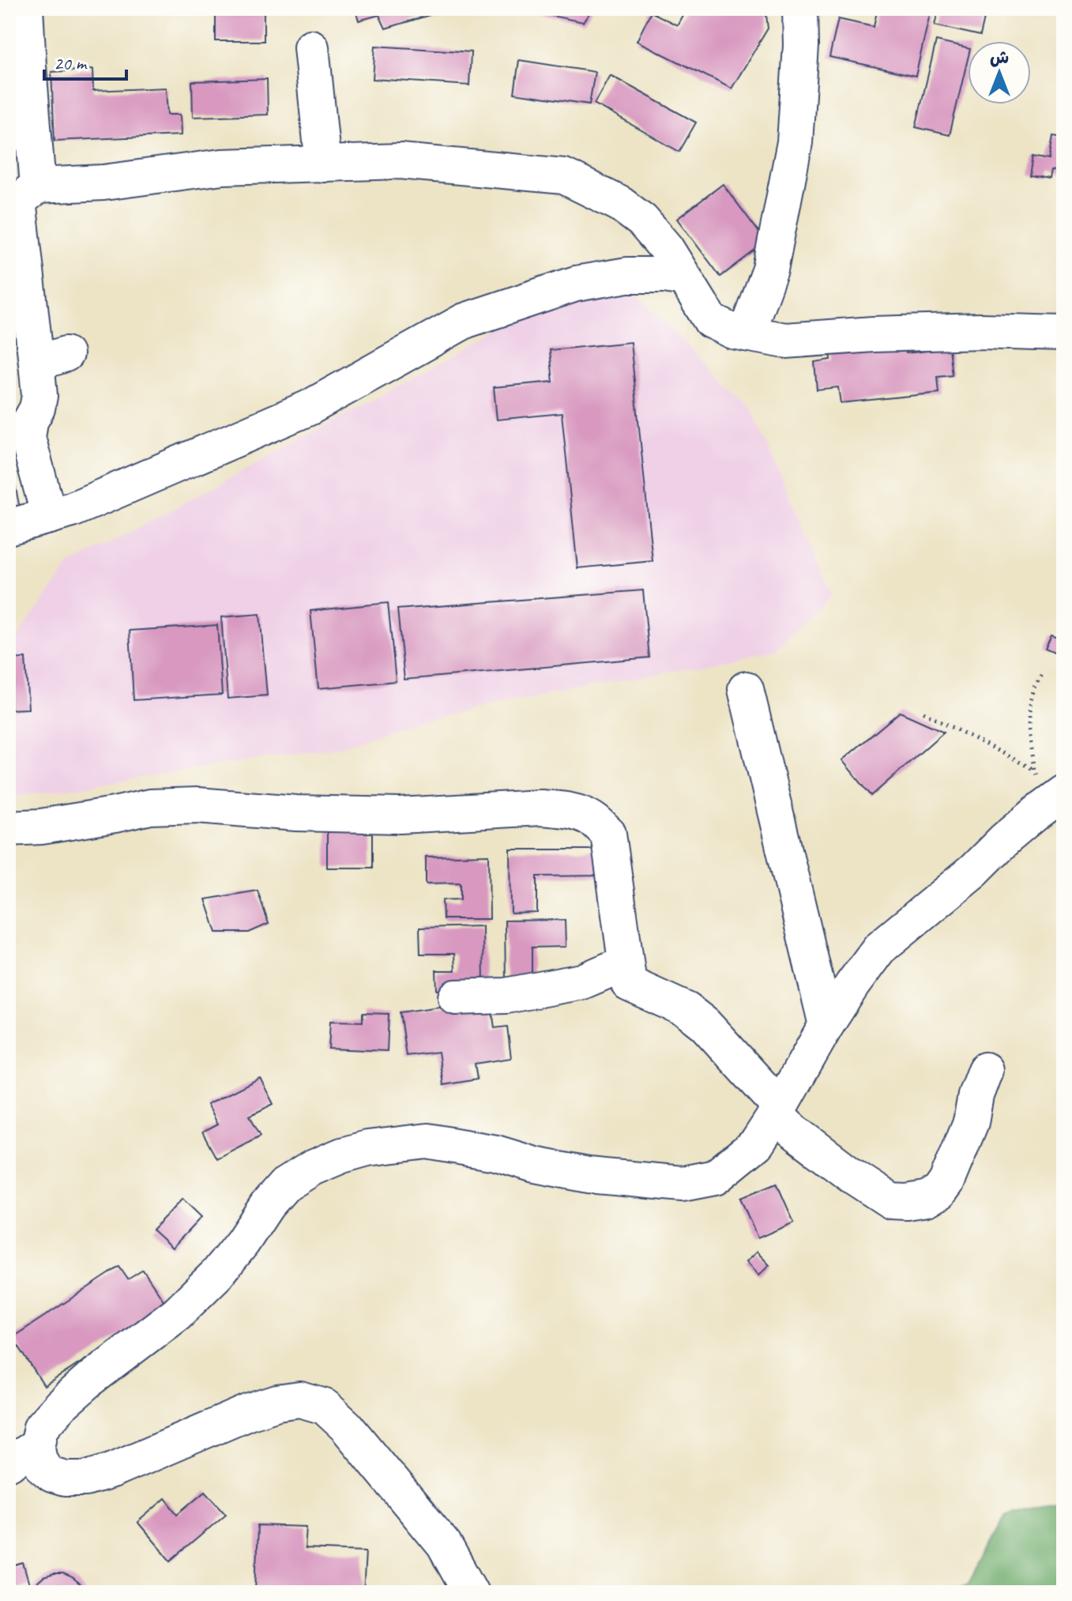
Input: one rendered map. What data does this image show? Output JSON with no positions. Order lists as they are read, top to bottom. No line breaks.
{"scale_bar":"20 m","north":"top"}
